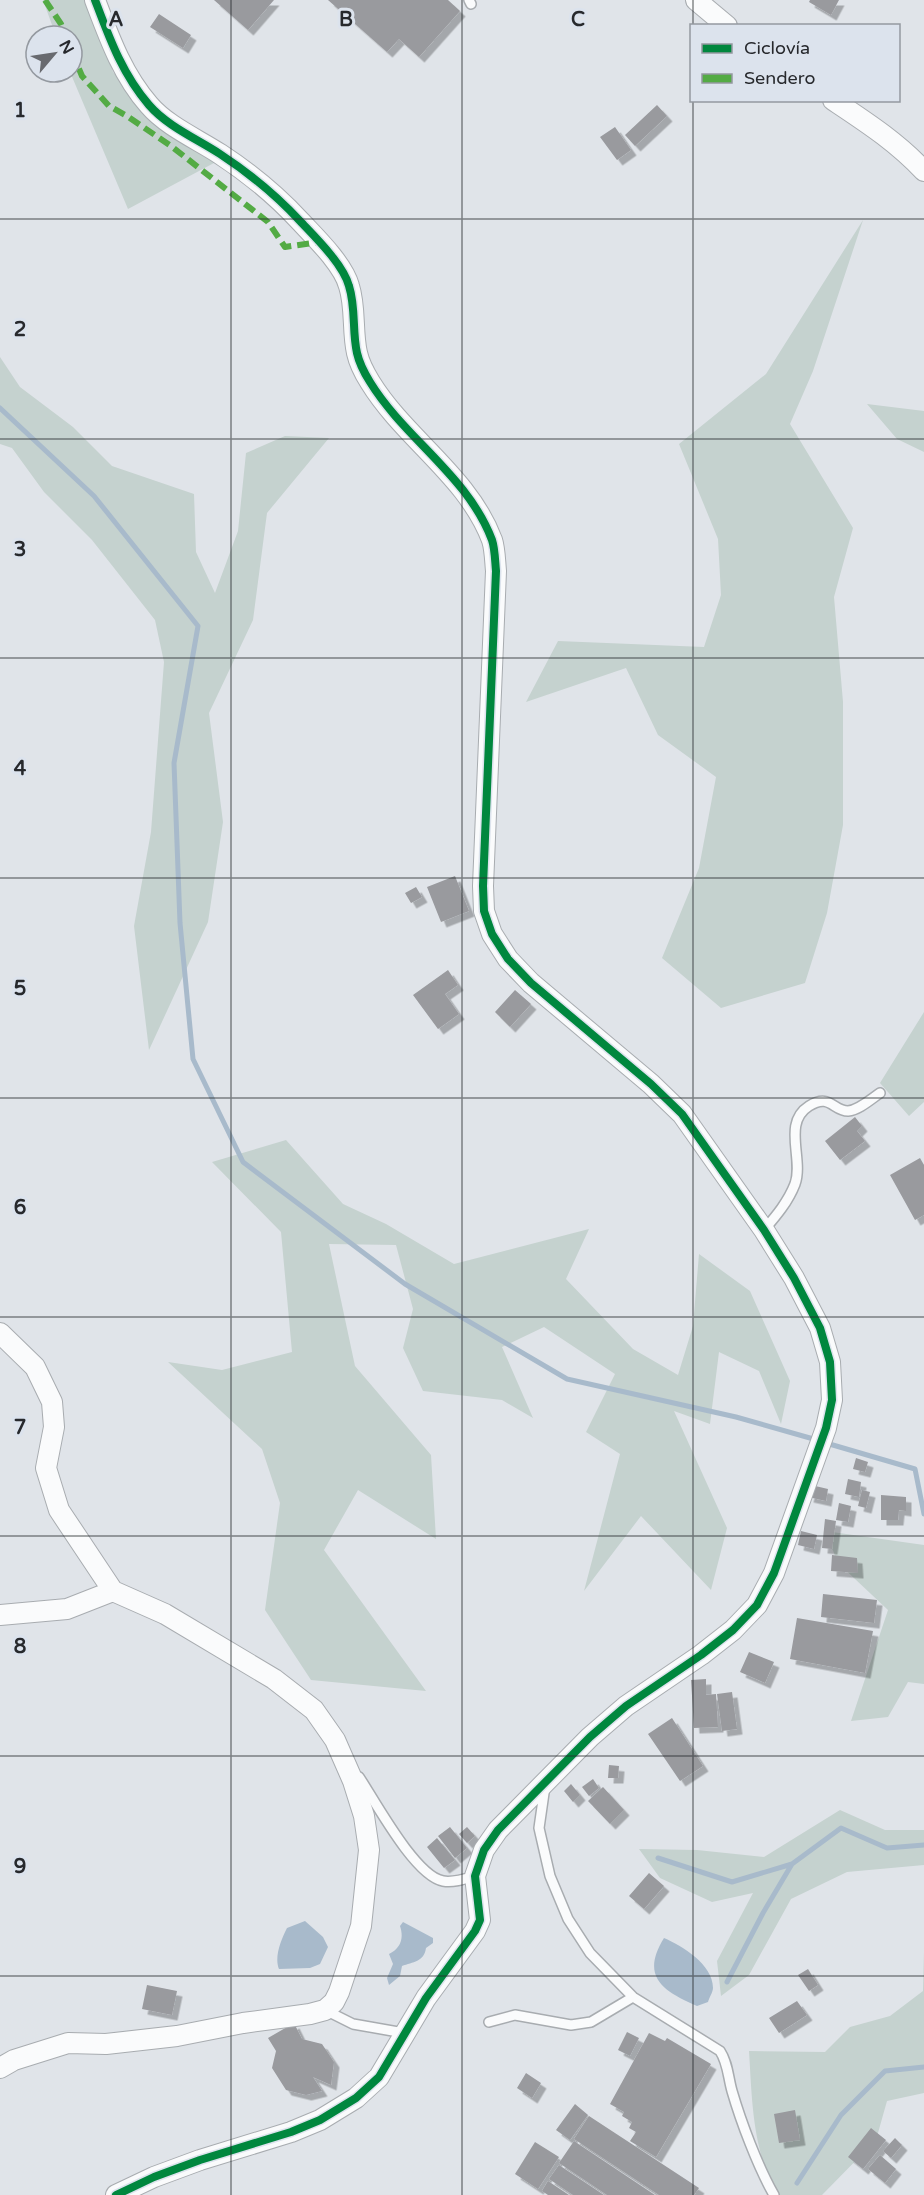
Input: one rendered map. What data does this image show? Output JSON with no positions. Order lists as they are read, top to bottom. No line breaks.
{"legend":["Ciclovía","Sendero"],"north":"top right","grid":{"columns":["A","B","C"],"rows":["1","2","3","4","5","6","7","8","9"]}}
